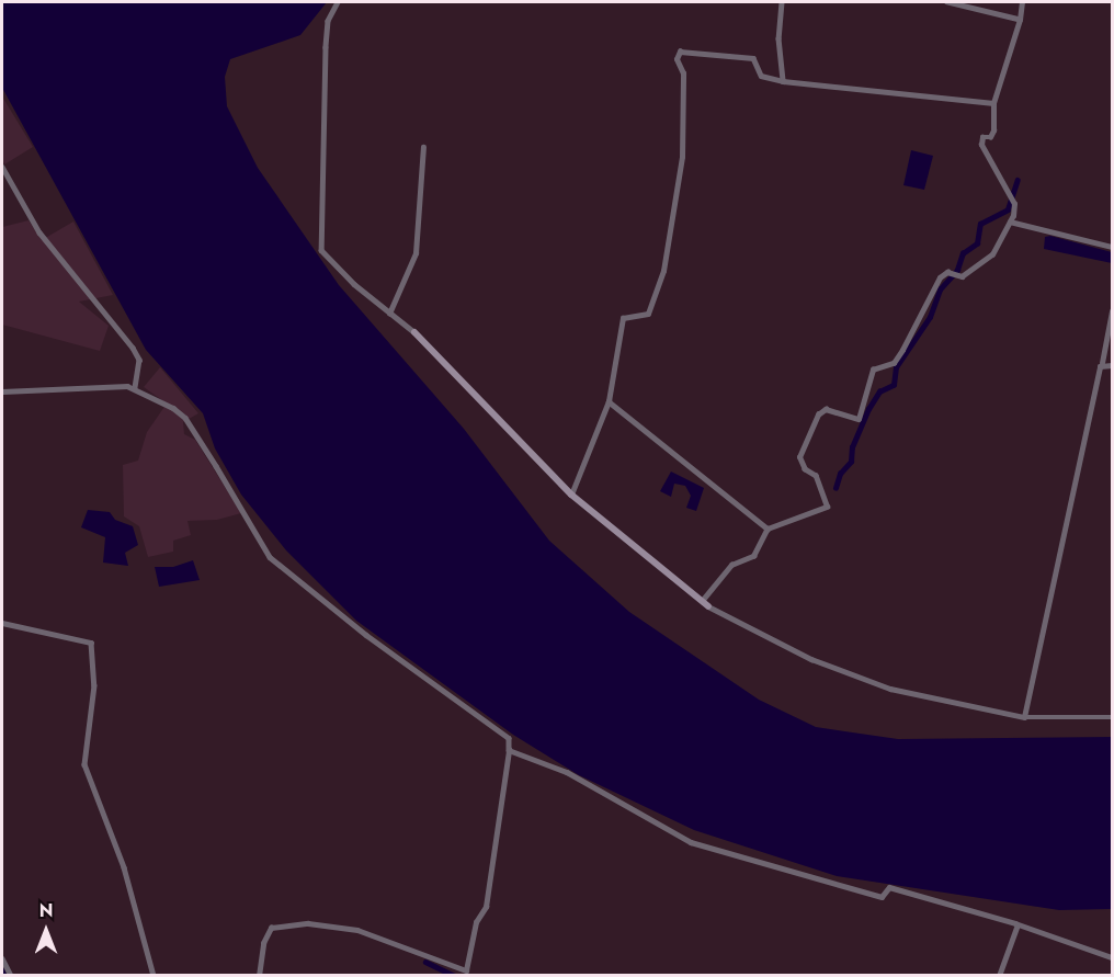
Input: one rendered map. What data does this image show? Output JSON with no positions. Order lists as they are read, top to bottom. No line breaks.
{"north":"top"}
